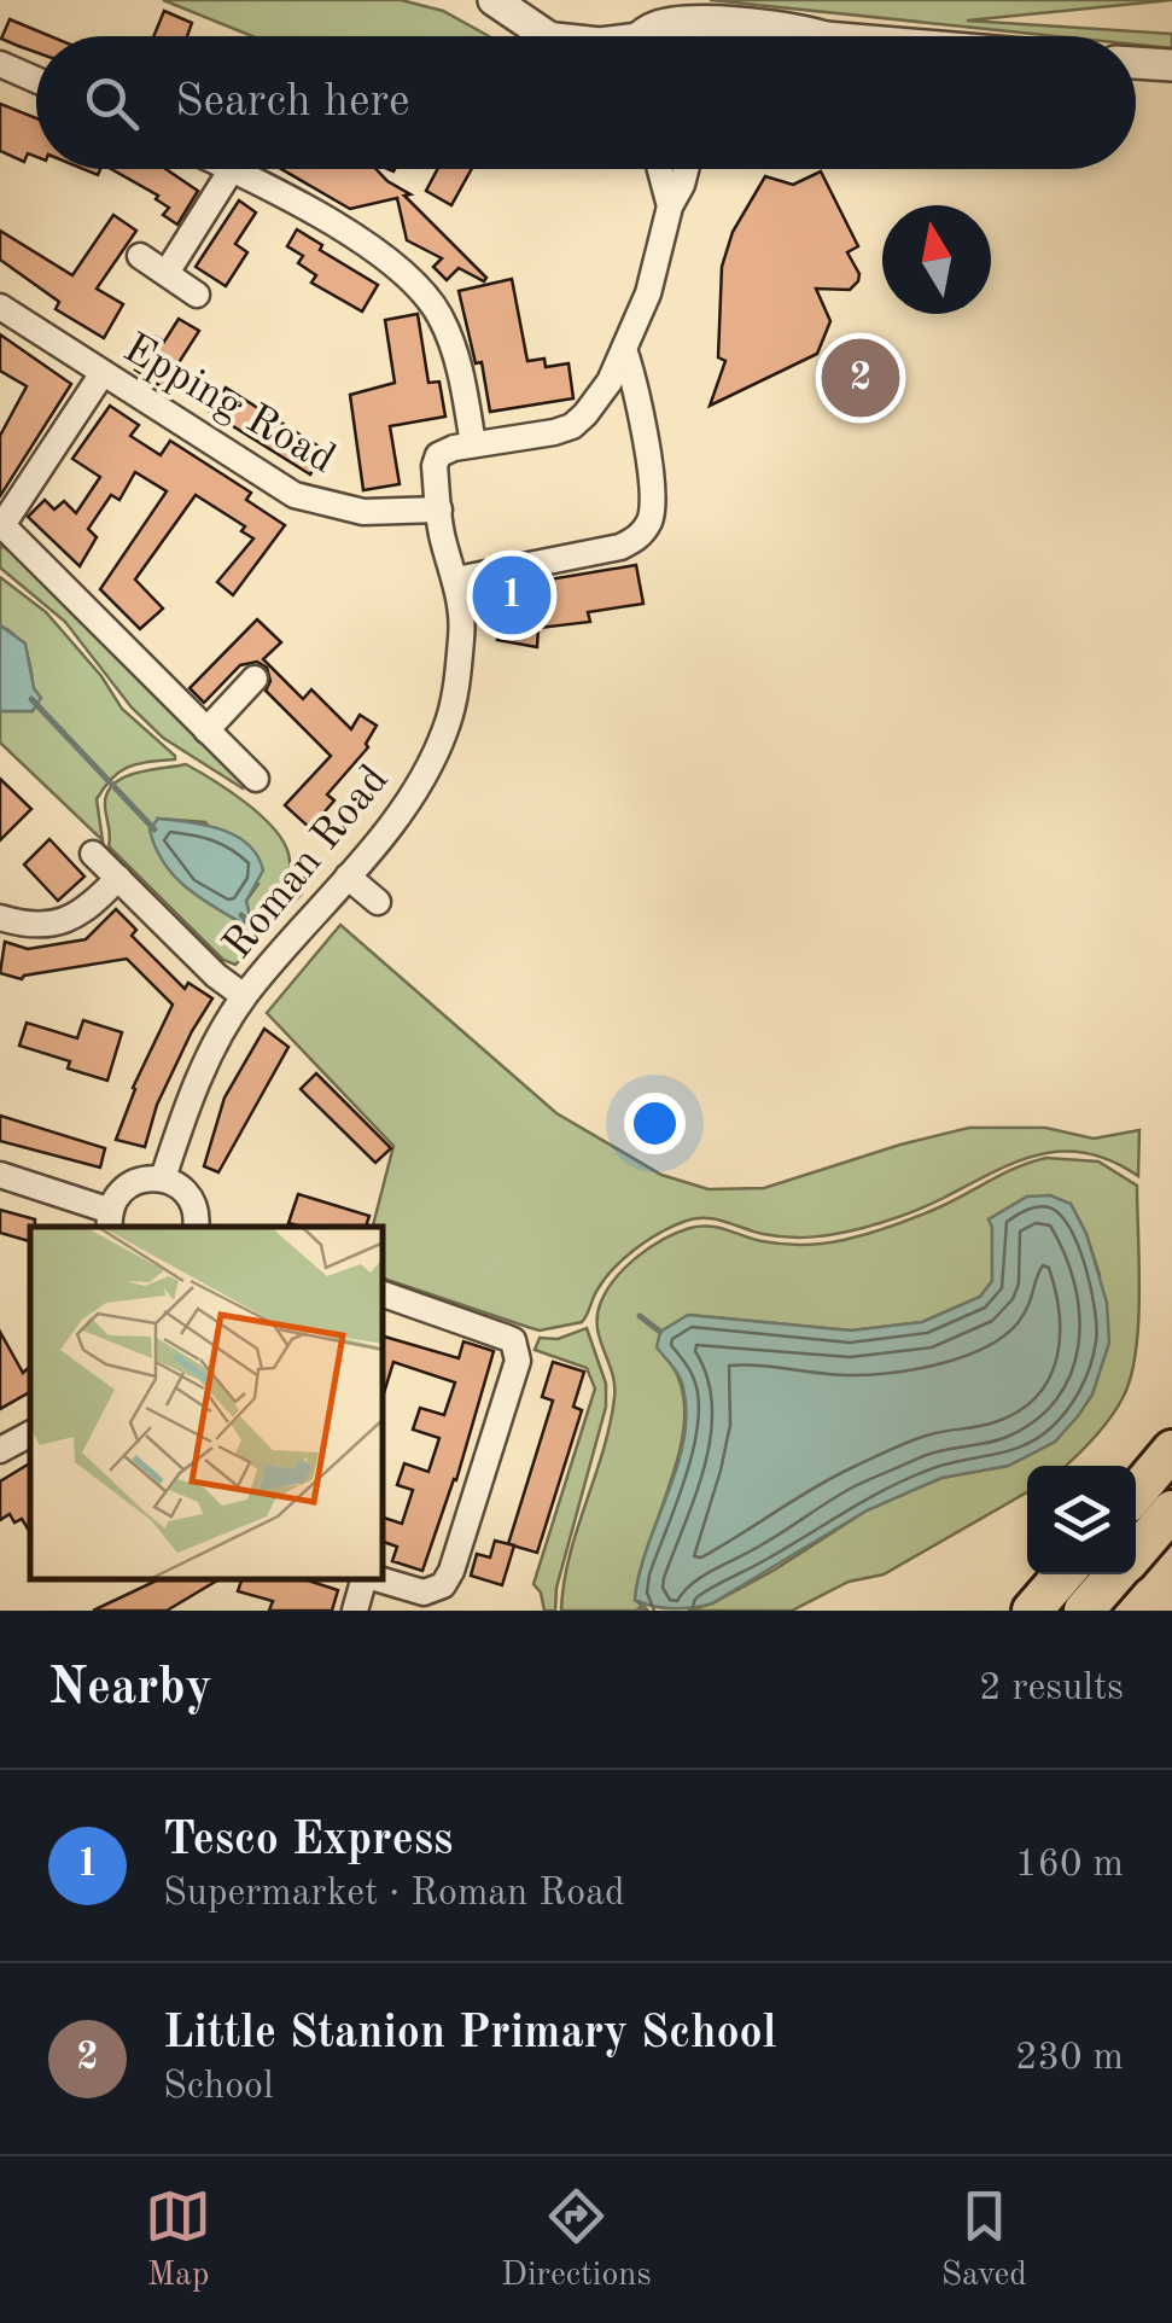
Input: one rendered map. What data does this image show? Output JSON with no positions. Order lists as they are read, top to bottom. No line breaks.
{"streets":{"street":["Epping Road","Roman Road"]},"crossings":[["Epping Road","Roman Road"]],"north":"top","page":{"search":"Search here","pins":["2","1"],"heading":["Nearby","2 results"],"list":[{"mark":"1","name":"Tesco Express","note":"Supermarket · Roman Road","value":"160 m"},{"mark":"2","name":"Little Stanion Primary School","note":"School","value":"230 m"}],"nav":["Map","Directions","Saved"]}}
